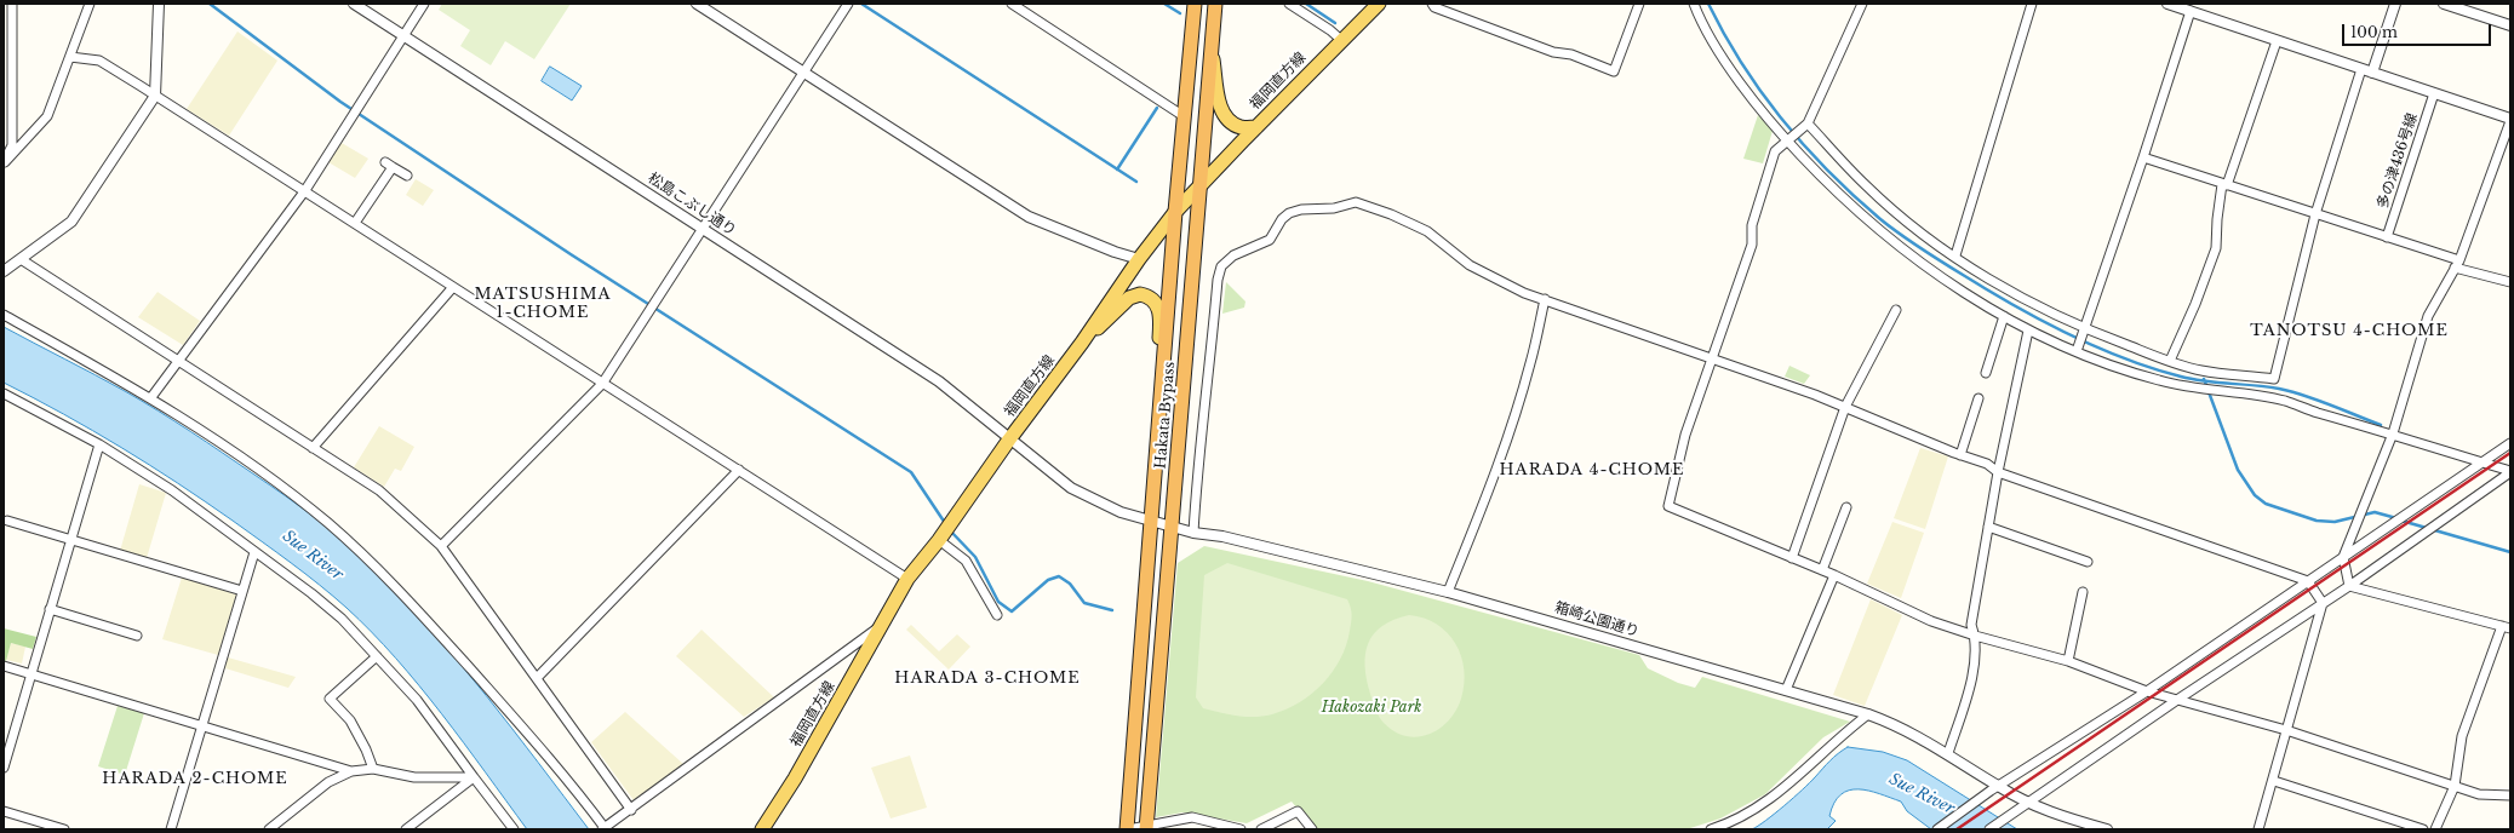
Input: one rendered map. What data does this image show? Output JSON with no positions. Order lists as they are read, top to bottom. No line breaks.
{"streets":{"highway":["Hakata Bypass"],"main road":["福岡直方線"],"street":["多の津436号線","松島こぶし通り","箱崎公園通り"]},"crossings":[["福岡直方線","松島こぶし通り"],["福岡直方線","Hakata Bypass"],["松島こぶし通り","Hakata Bypass"],["松島こぶし通り","箱崎公園通り"],["Hakata Bypass","箱崎公園通り"]],"districts":["MATSUSHIMA 1-CHOME","TANOTSU 4-CHOME","HARADA 4-CHOME","HARADA 3-CHOME","HARADA 2-CHOME"],"water":["Sue River"],"parks":["Hakozaki Park"],"scale_bar":"100 m"}
